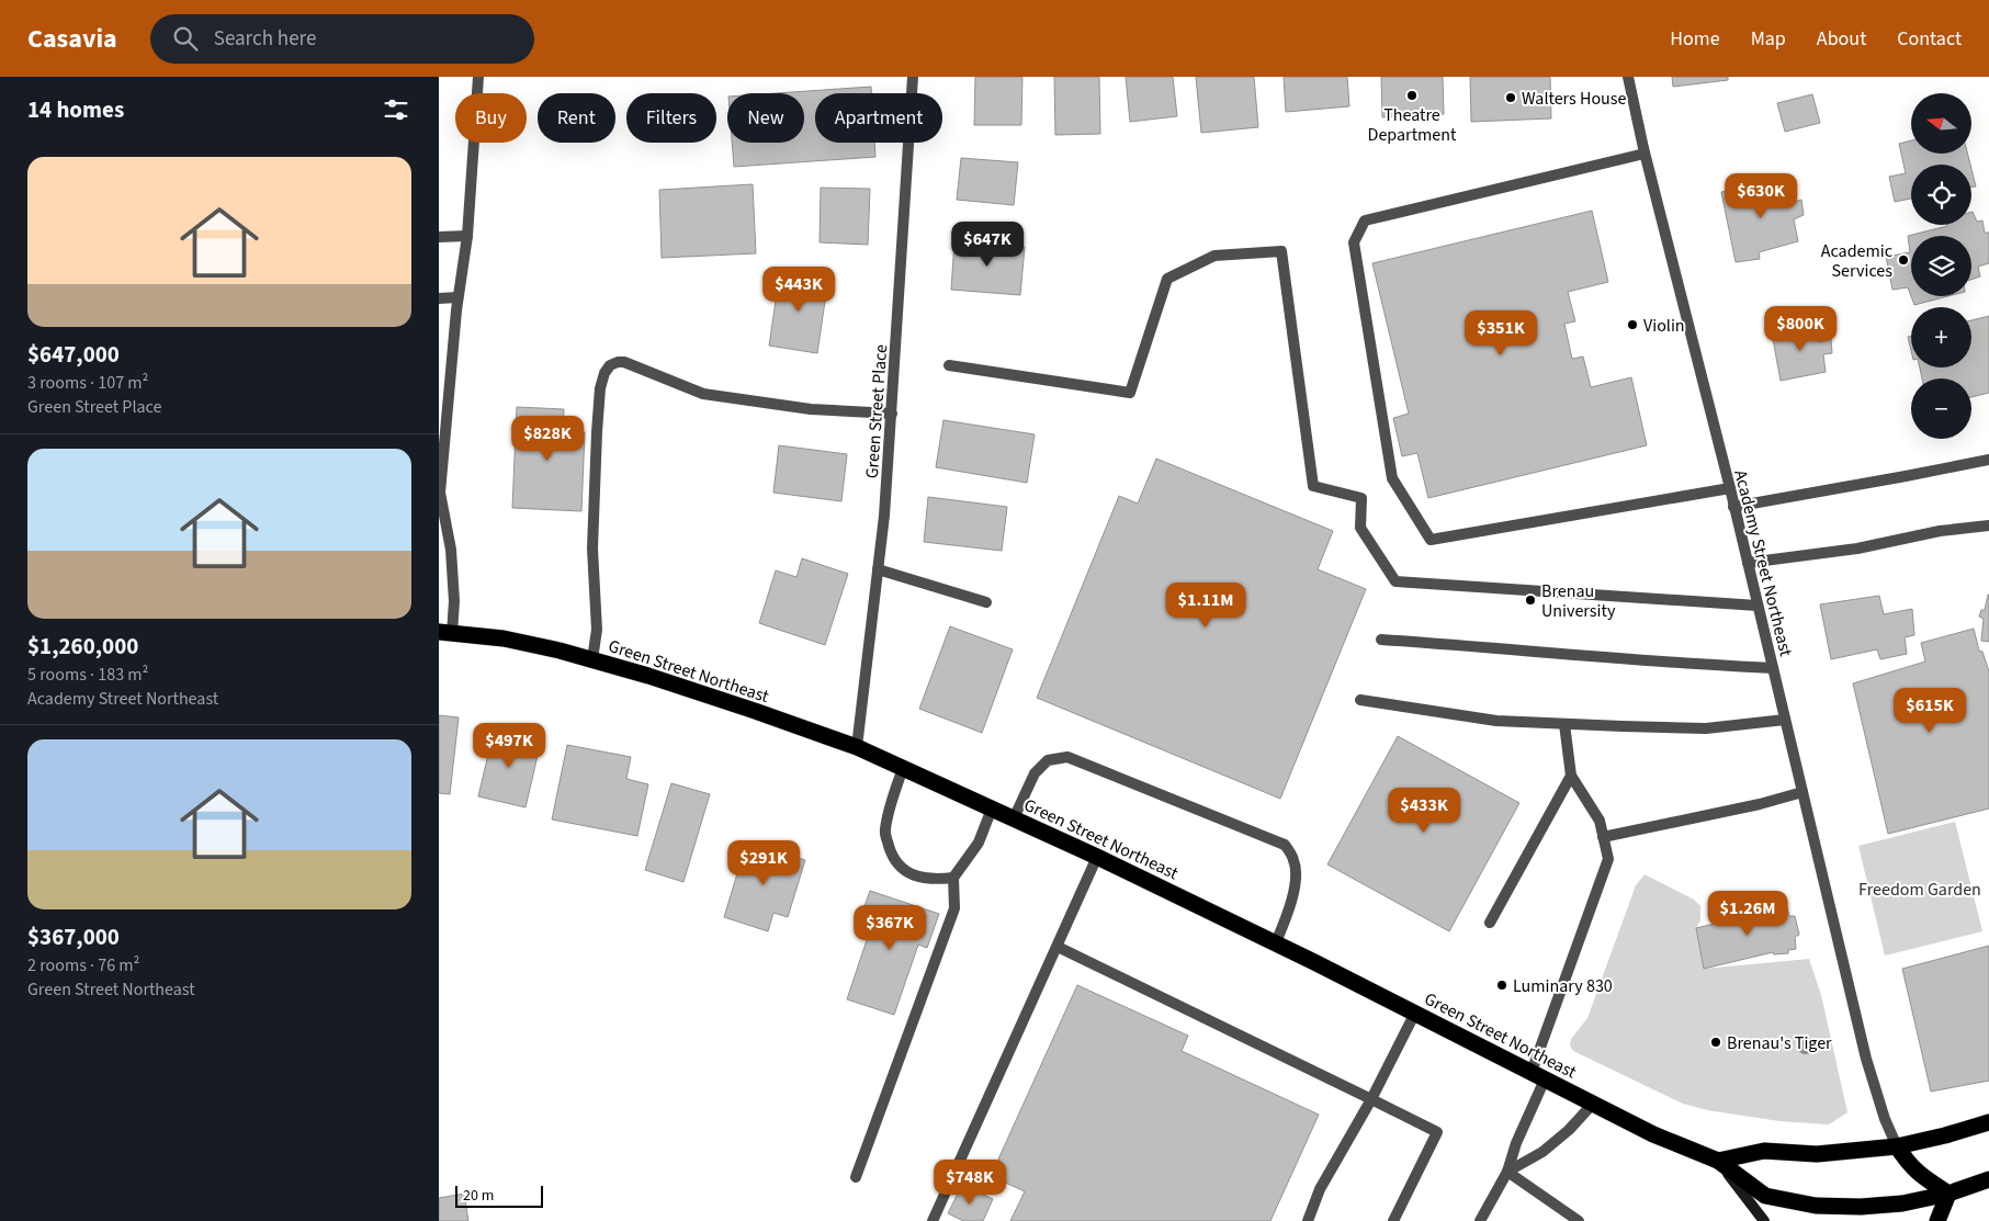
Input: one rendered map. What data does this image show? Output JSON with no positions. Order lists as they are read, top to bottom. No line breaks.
{"streets":{"highway":["Green Street Northeast"],"street":["Green Street Place","Academy Street Northeast"]},"crossings":[["Green Street Place","Green Street Northeast"]],"parks":["Freedom Garden"],"places":["Theatre Department","Walters House","Academic Services","Violin","Brenau University","Luminary 830","Brenau's Tiger"],"scale_bar":"20 m","north":"left","page":{"header":"Casavia","search":"Search here","nav":["Home","Map","About","Contact"],"heading":"14 homes","map_buttons":["+","−"],"chip":["Buy","Rent","Filters","New","Apartment"],"list":[{"name":"$647,000","note":"3 rooms · 107 m² · Green Street Place"},{"name":"$1,260,000","note":"5 rooms · 183 m² · Academy Street Northeast"},{"name":"$367,000","note":"2 rooms · 76 m² · Green Street Northeast"}],"price":["$630K","$647K","$443K","$800K","$351K","$828K","$1.11M","$615K","$497K","$433K","$291K","$1.26M","$367K","$748K"],"scale":"20 m"}}
